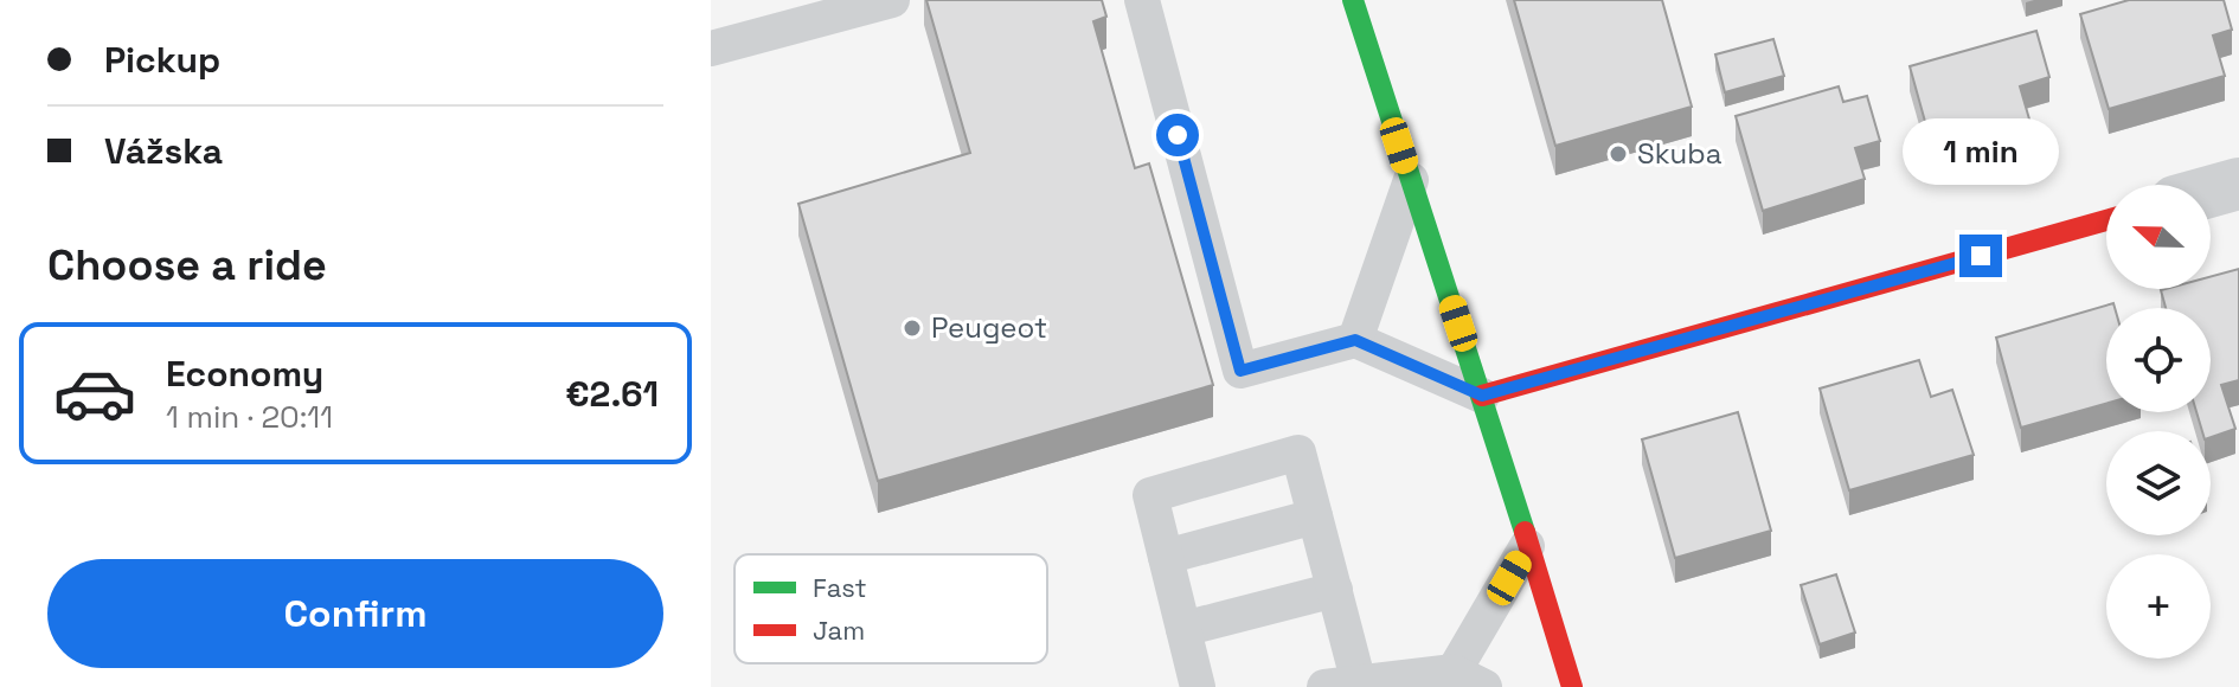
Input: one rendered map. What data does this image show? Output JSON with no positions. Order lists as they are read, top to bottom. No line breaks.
{"places":["Skuba","Peugeot"],"legend":["Fast","Jam"],"north":"left","page":{"banner":["Pickup","Vážska"],"bubble":"1 min","map_buttons":"+","heading":"Choose a ride","list":[{"name":"Economy","note":"1 min · 20:11","value":"€2.61"}],"buttons":"Confirm"}}
